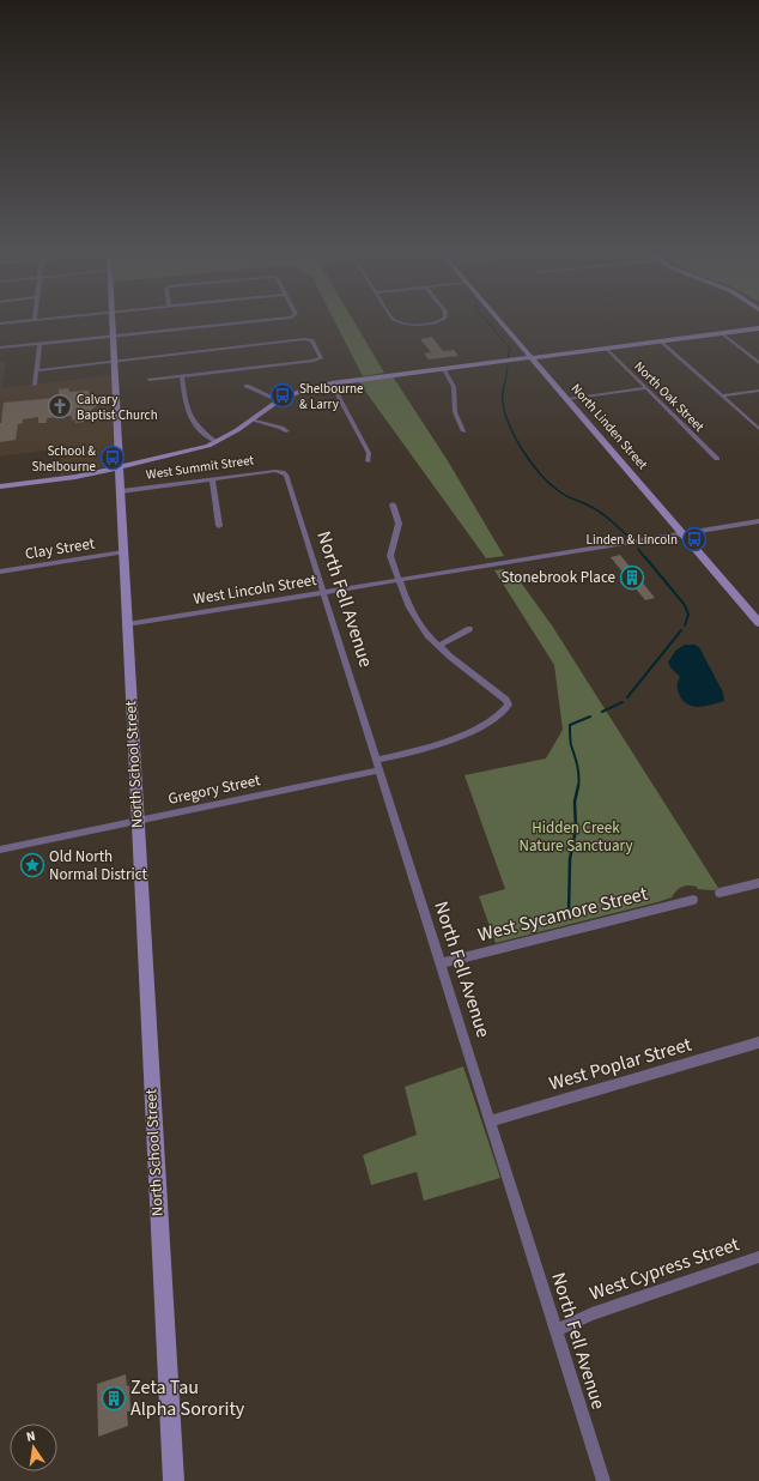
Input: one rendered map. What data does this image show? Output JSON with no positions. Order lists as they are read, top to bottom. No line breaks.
{"streets":{"street":["North Oak Street","North Linden Street","West Summit Street","Clay Street","West Lincoln Street","North Fell Avenue","North School Street","Gregory Street","West Sycamore Street","West Poplar Street","West Cypress Street"]},"crossings":[["North Linden Street","West Lincoln Street"],["West Summit Street","North Fell Avenue"],["West Summit Street","North School Street"],["Clay Street","North School Street"],["West Lincoln Street","North Fell Avenue"],["West Lincoln Street","North School Street"],["North Fell Avenue","Gregory Street"],["North Fell Avenue","West Sycamore Street"],["North Fell Avenue","West Poplar Street"],["North Fell Avenue","West Cypress Street"],["North School Street","Gregory Street"]],"parks":["Hidden Creek Nature Sanctuary"],"places":{"bus stop":["Shelbourne & Larry","School & Shelbourne","Linden & Lincoln"],"church":["Calvary Baptist Church"],"building":["Stonebrook Place","Ζeta Tau Alpha Sorority"],"place":["Old North Normal District"]},"north":"top"}
